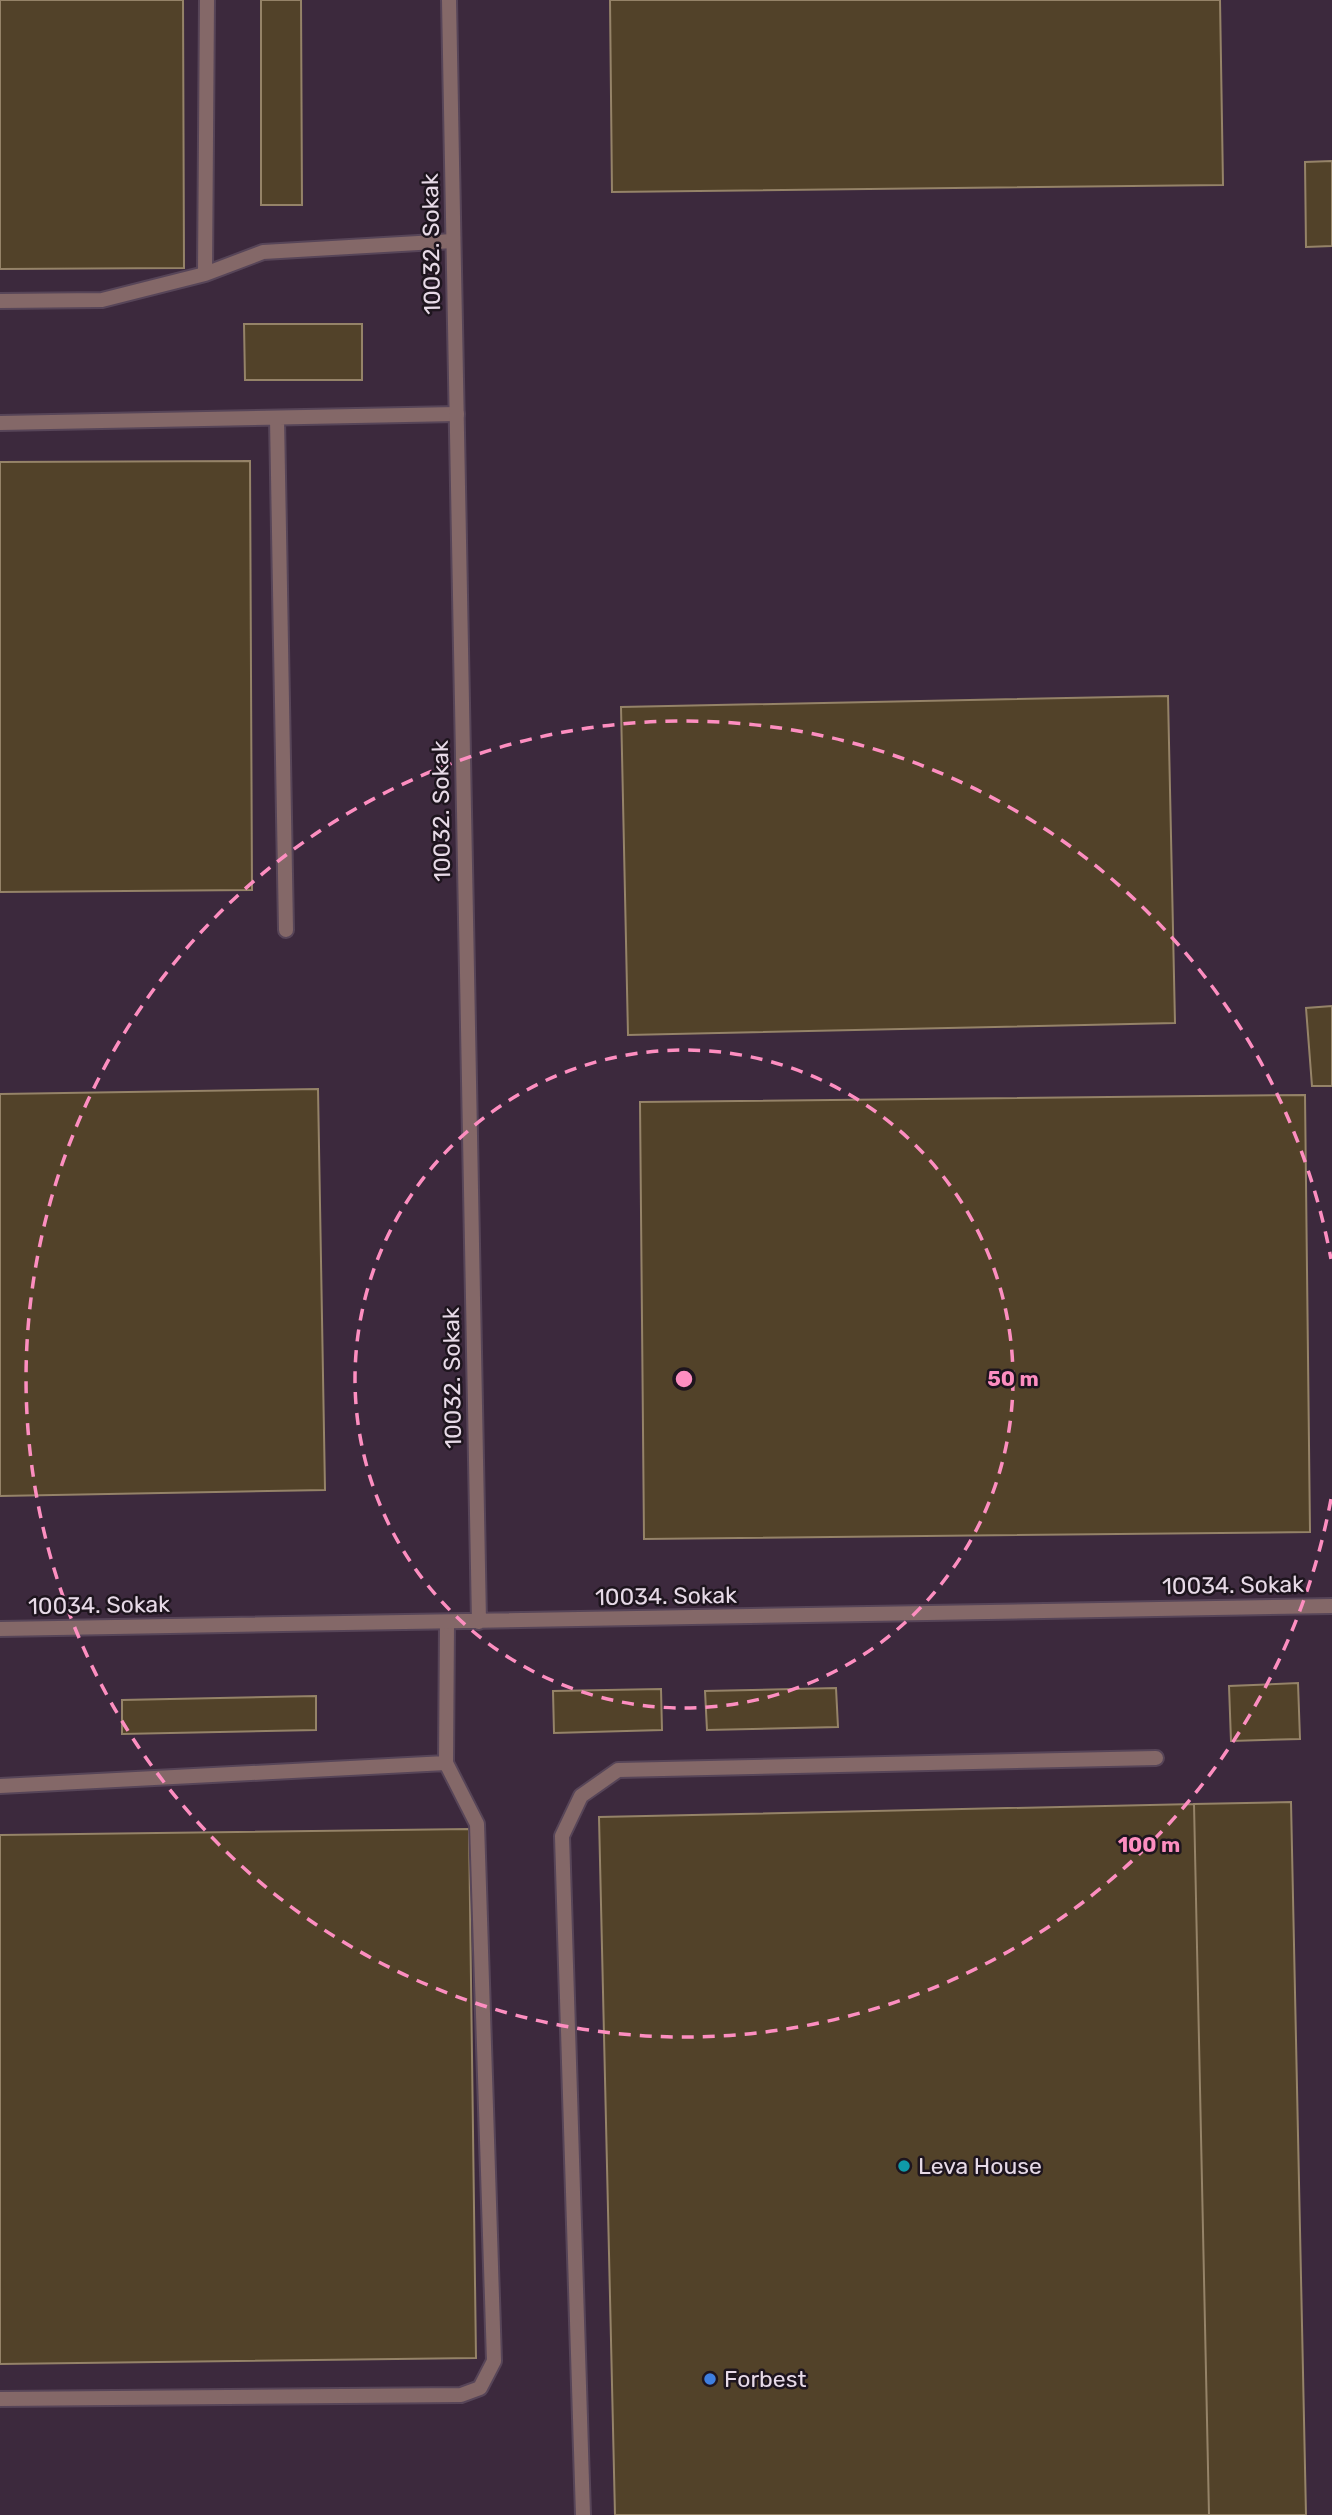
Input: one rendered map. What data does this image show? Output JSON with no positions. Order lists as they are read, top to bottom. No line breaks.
{"streets":{"street":["10032. Sokak","10034. Sokak"]},"crossings":[["10032. Sokak","10034. Sokak"]],"places":["Leva House","Forbest"],"rings":["50 m","100 m"]}
